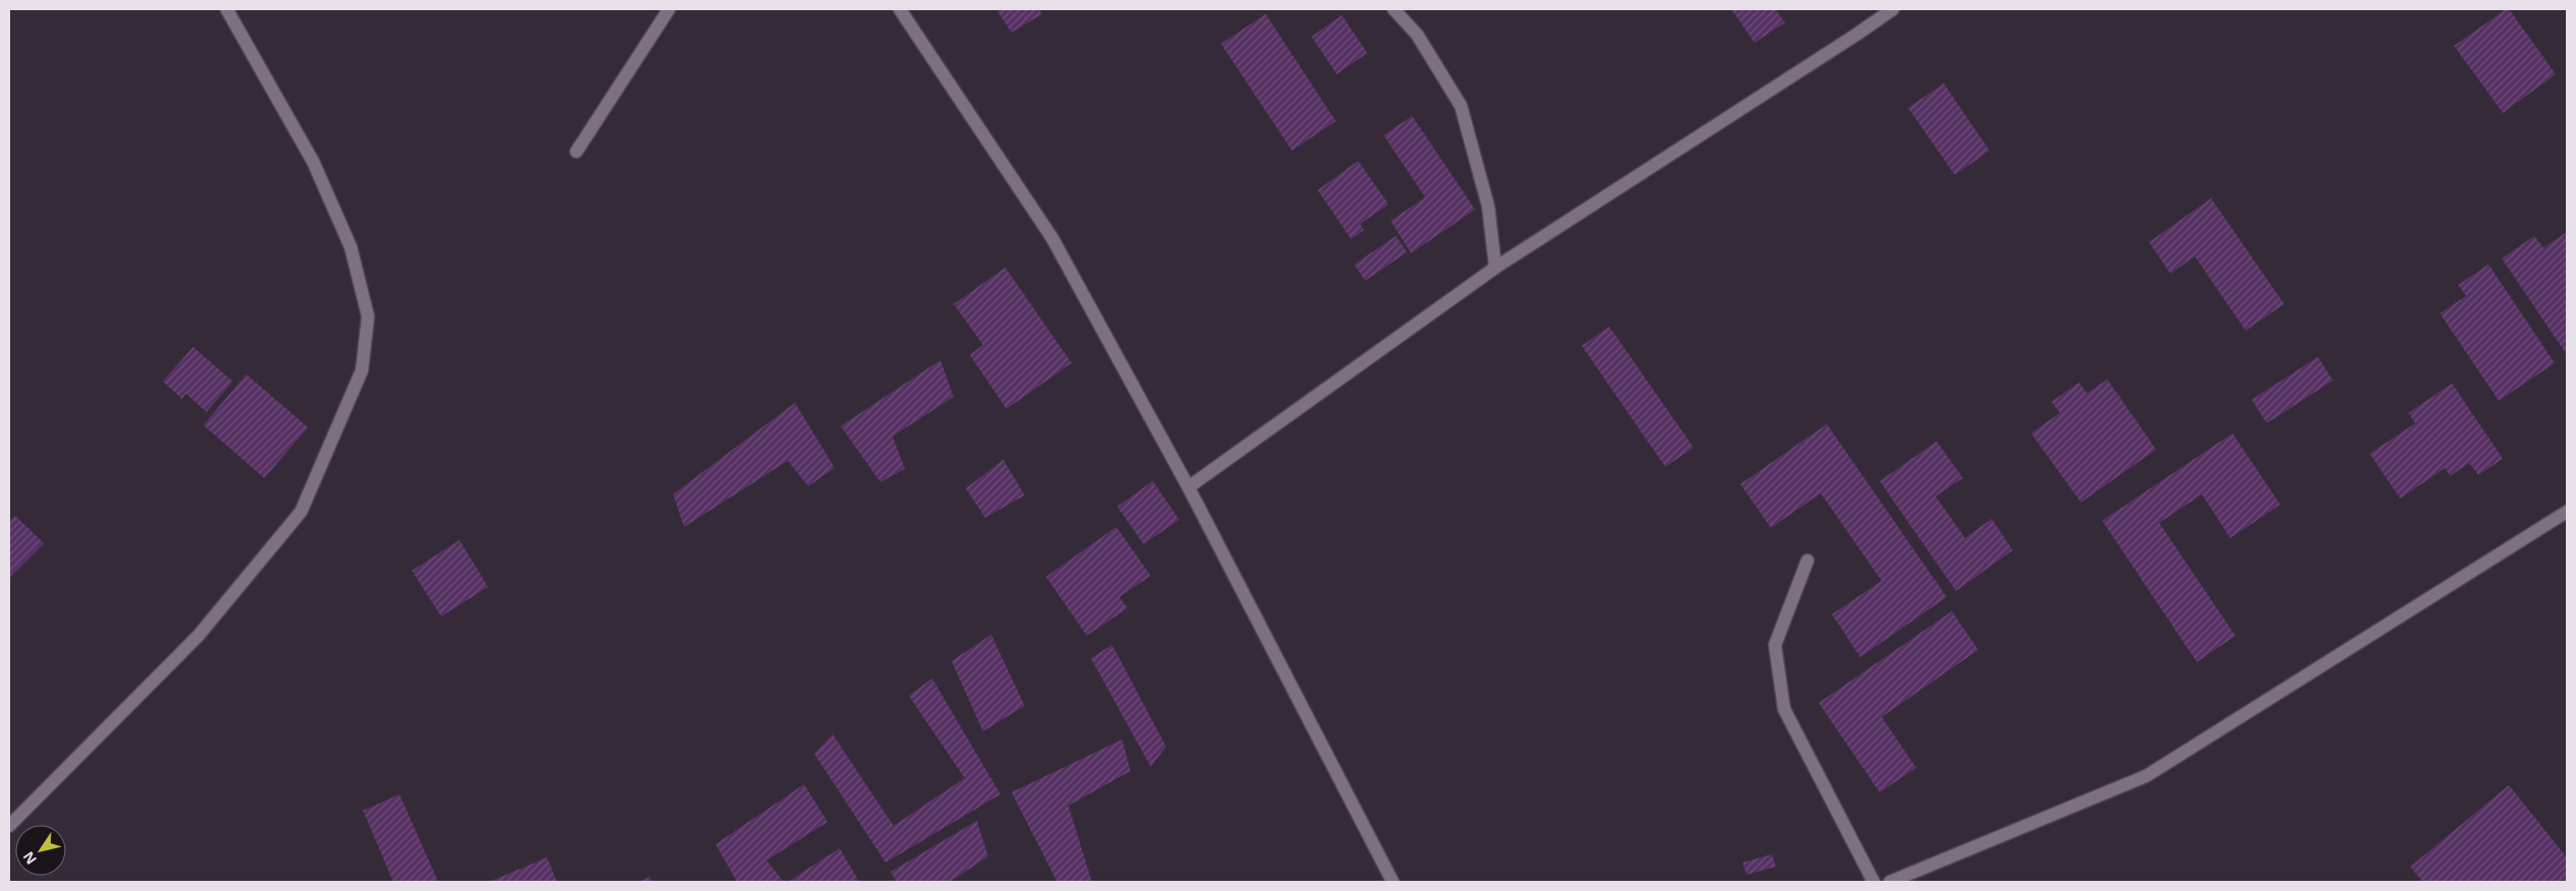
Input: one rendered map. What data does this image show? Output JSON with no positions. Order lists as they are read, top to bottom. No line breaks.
{"north":"bottom left"}
